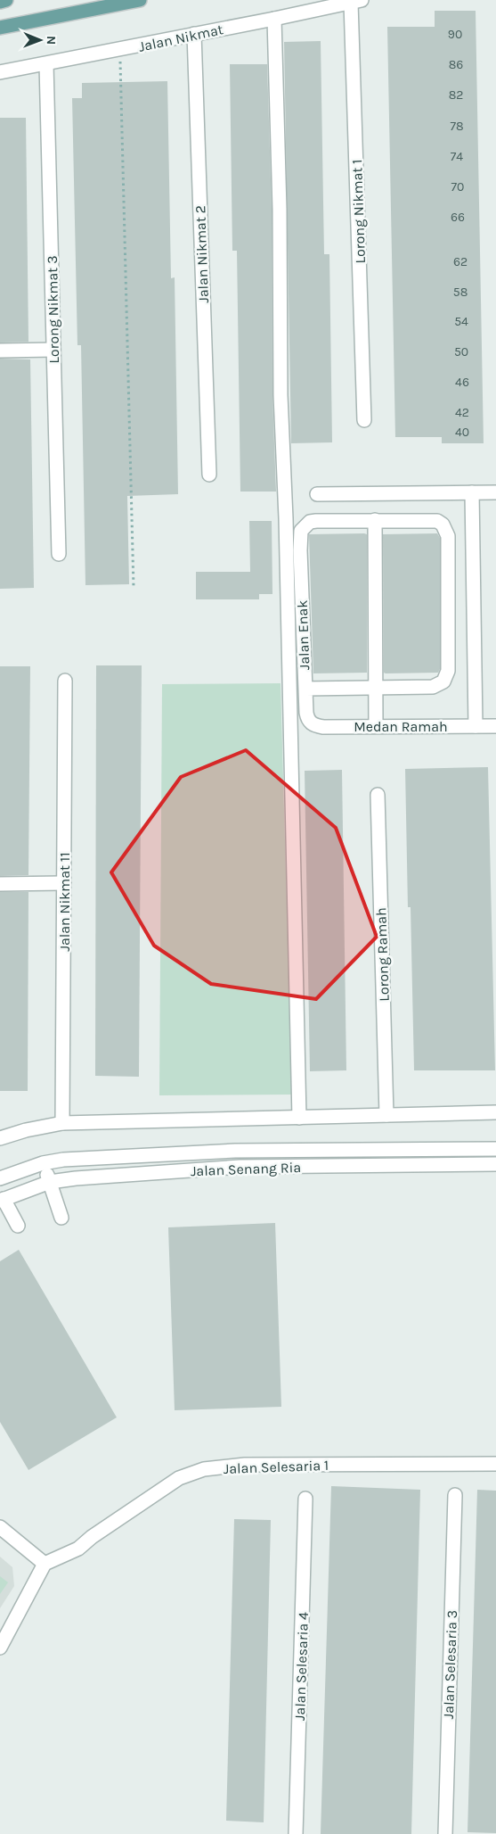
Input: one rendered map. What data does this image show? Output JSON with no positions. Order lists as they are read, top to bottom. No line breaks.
{"streets":{"street":["Jalan Nikmat","Lorong Nikmat 1","Jalan Nikmat 2","Lorong Nikmat 3","Jalan Enak","Medan Ramah","Jalan Nikmat 11","Lorong Ramah","Jalan Senang Ria","Jalan Selesaria 1","Jalan Selesaria 3","Jalan Selesaria 4"]},"crossings":[["Jalan Nikmat","Lorong Nikmat 1"],["Jalan Nikmat","Jalan Nikmat 2"],["Jalan Nikmat","Lorong Nikmat 3"],["Jalan Enak","Medan Ramah"]],"house_numbers":["90","86","82","78","74","70","66","62","58","54","50","46","42","40"],"north":"right"}
